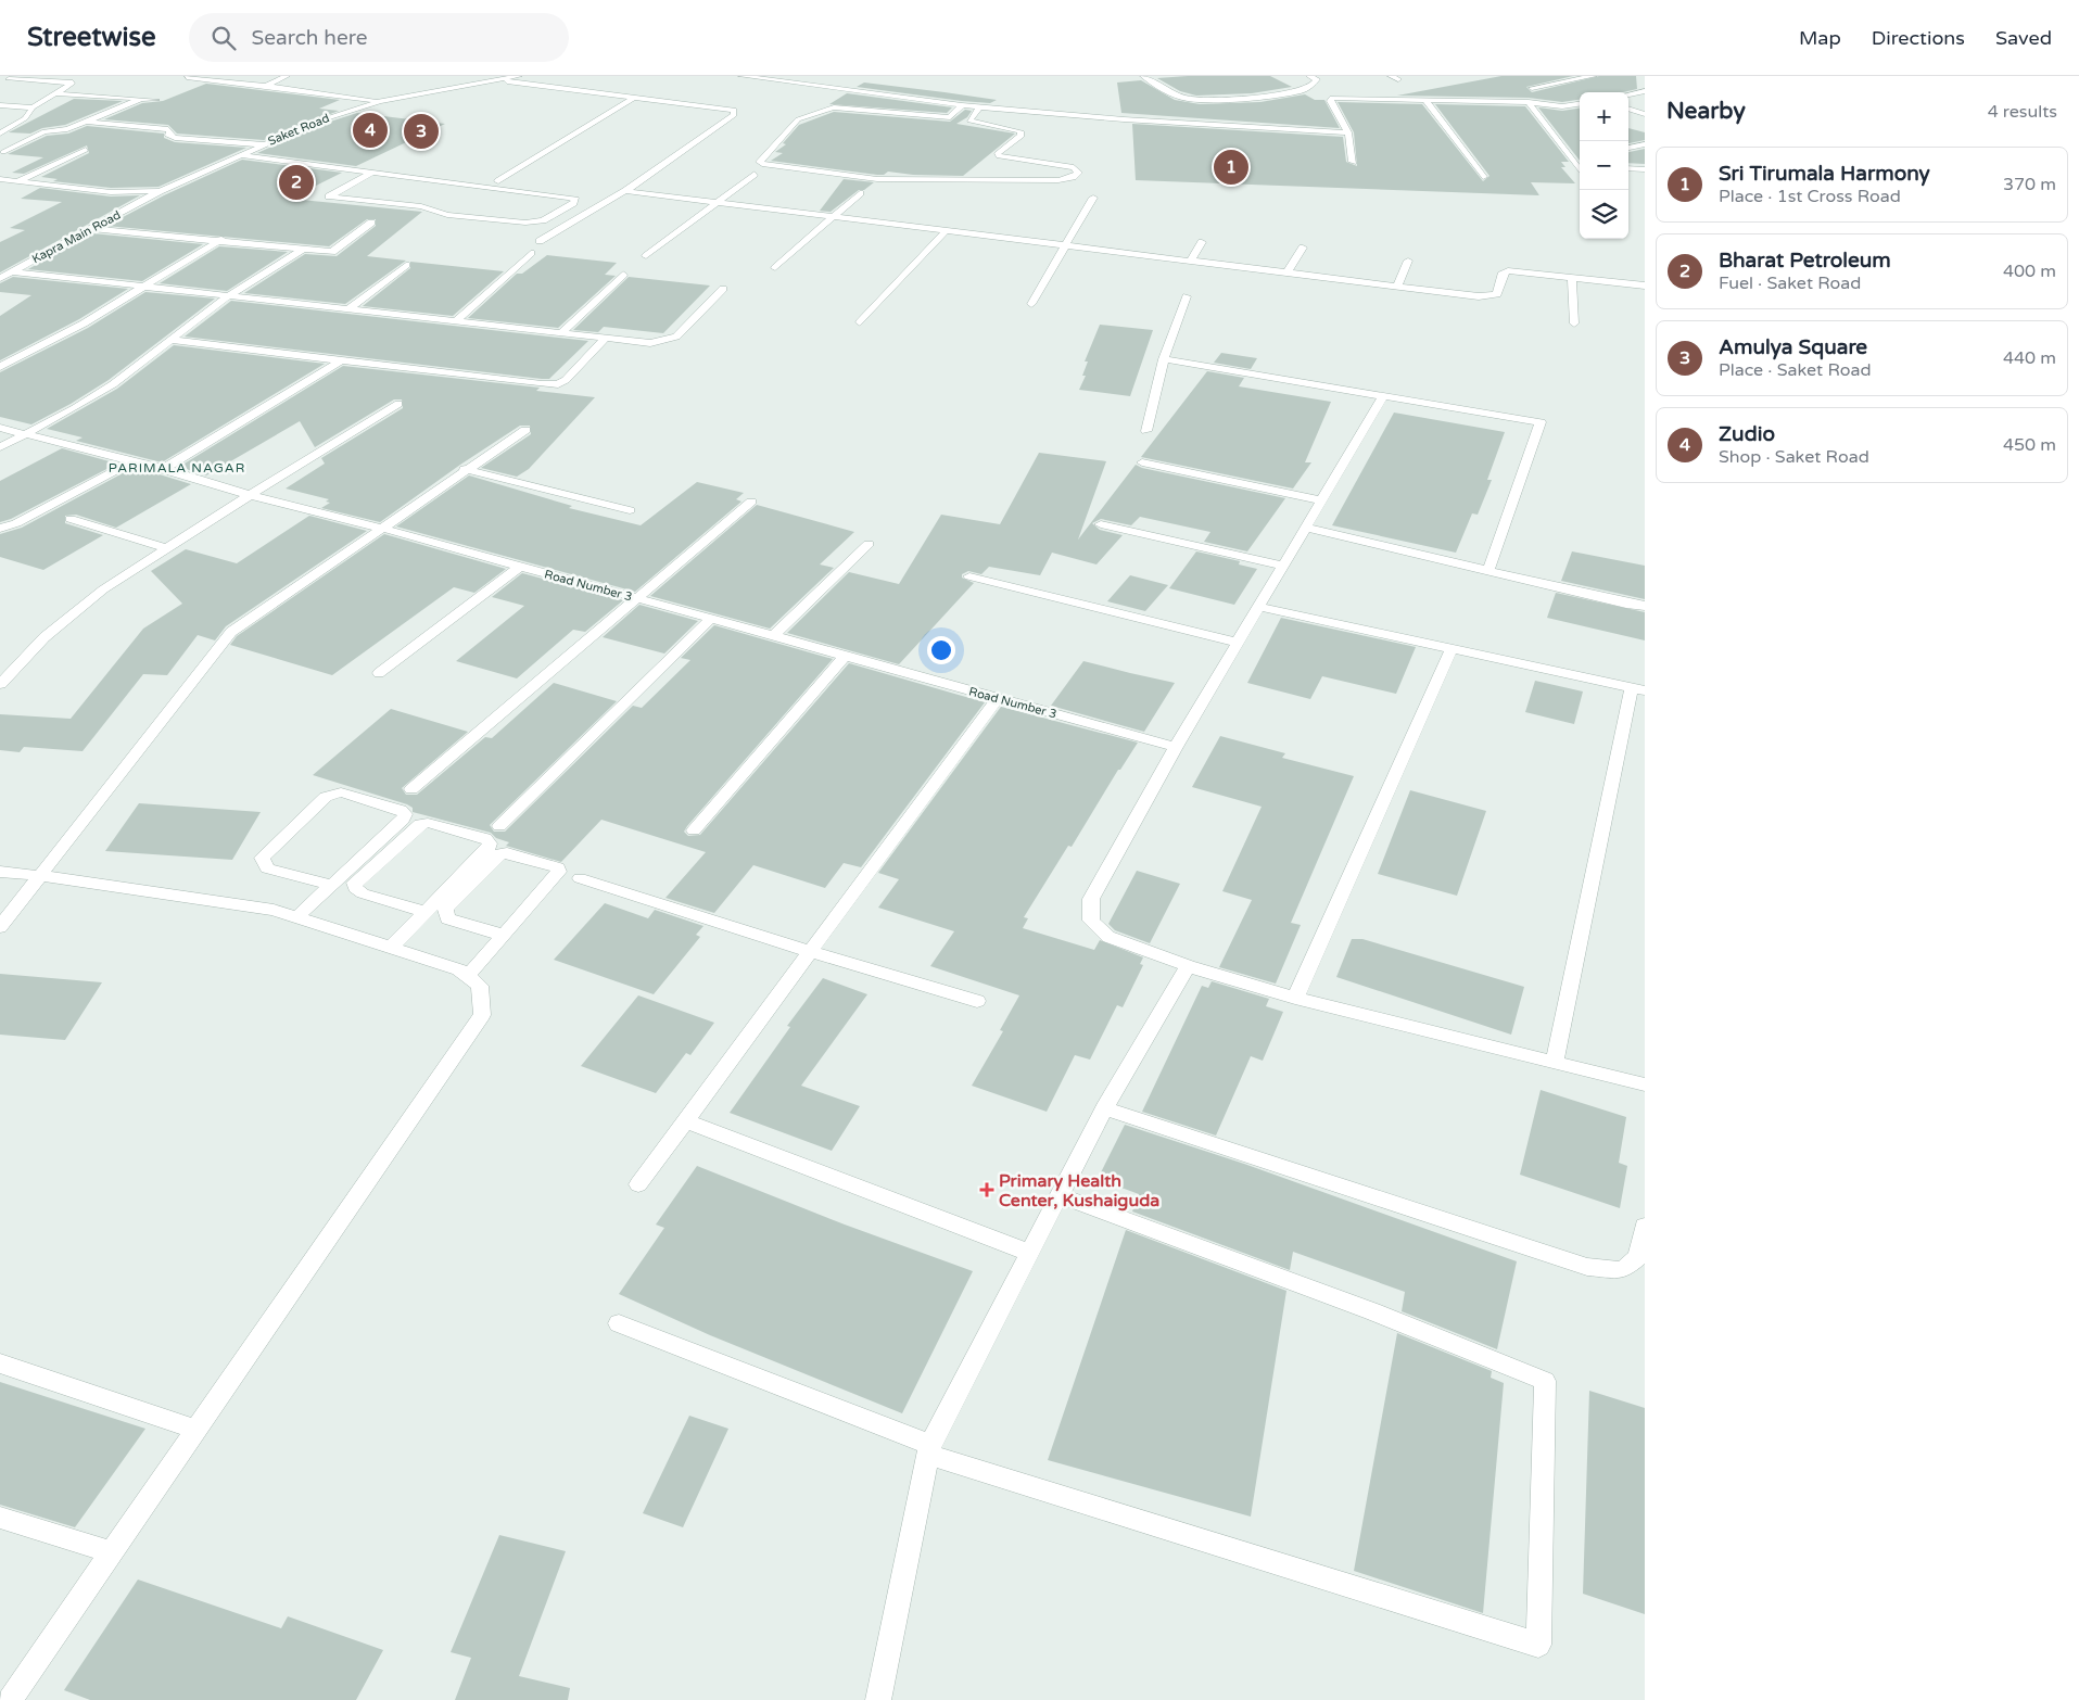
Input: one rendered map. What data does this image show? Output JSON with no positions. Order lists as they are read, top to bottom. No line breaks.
{"streets":{"street":["Saket Road","Kapra Main Road","Road Number 3"]},"crossings":[["Saket Road","Kapra Main Road"]],"districts":["PARIMALA NAGAR"],"places":{"health":["Primary Health Center, Kushaiguda"]},"page":{"header":"Streetwise","search":"Search here","nav":["Map","Directions","Saved"],"heading":["Nearby","4 results"],"map_buttons":["+","−"],"pins":["4","3","1","2"],"list":[{"mark":"1","name":"Sri Tirumala Harmony","note":"Place · 1st Cross Road","value":"370 m"},{"mark":"2","name":"Bharat Petroleum","note":"Fuel · Saket Road","value":"400 m"},{"mark":"3","name":"Amulya Square","note":"Place · Saket Road","value":"440 m"},{"mark":"4","name":"Zudio","note":"Shop · Saket Road","value":"450 m"}]}}
